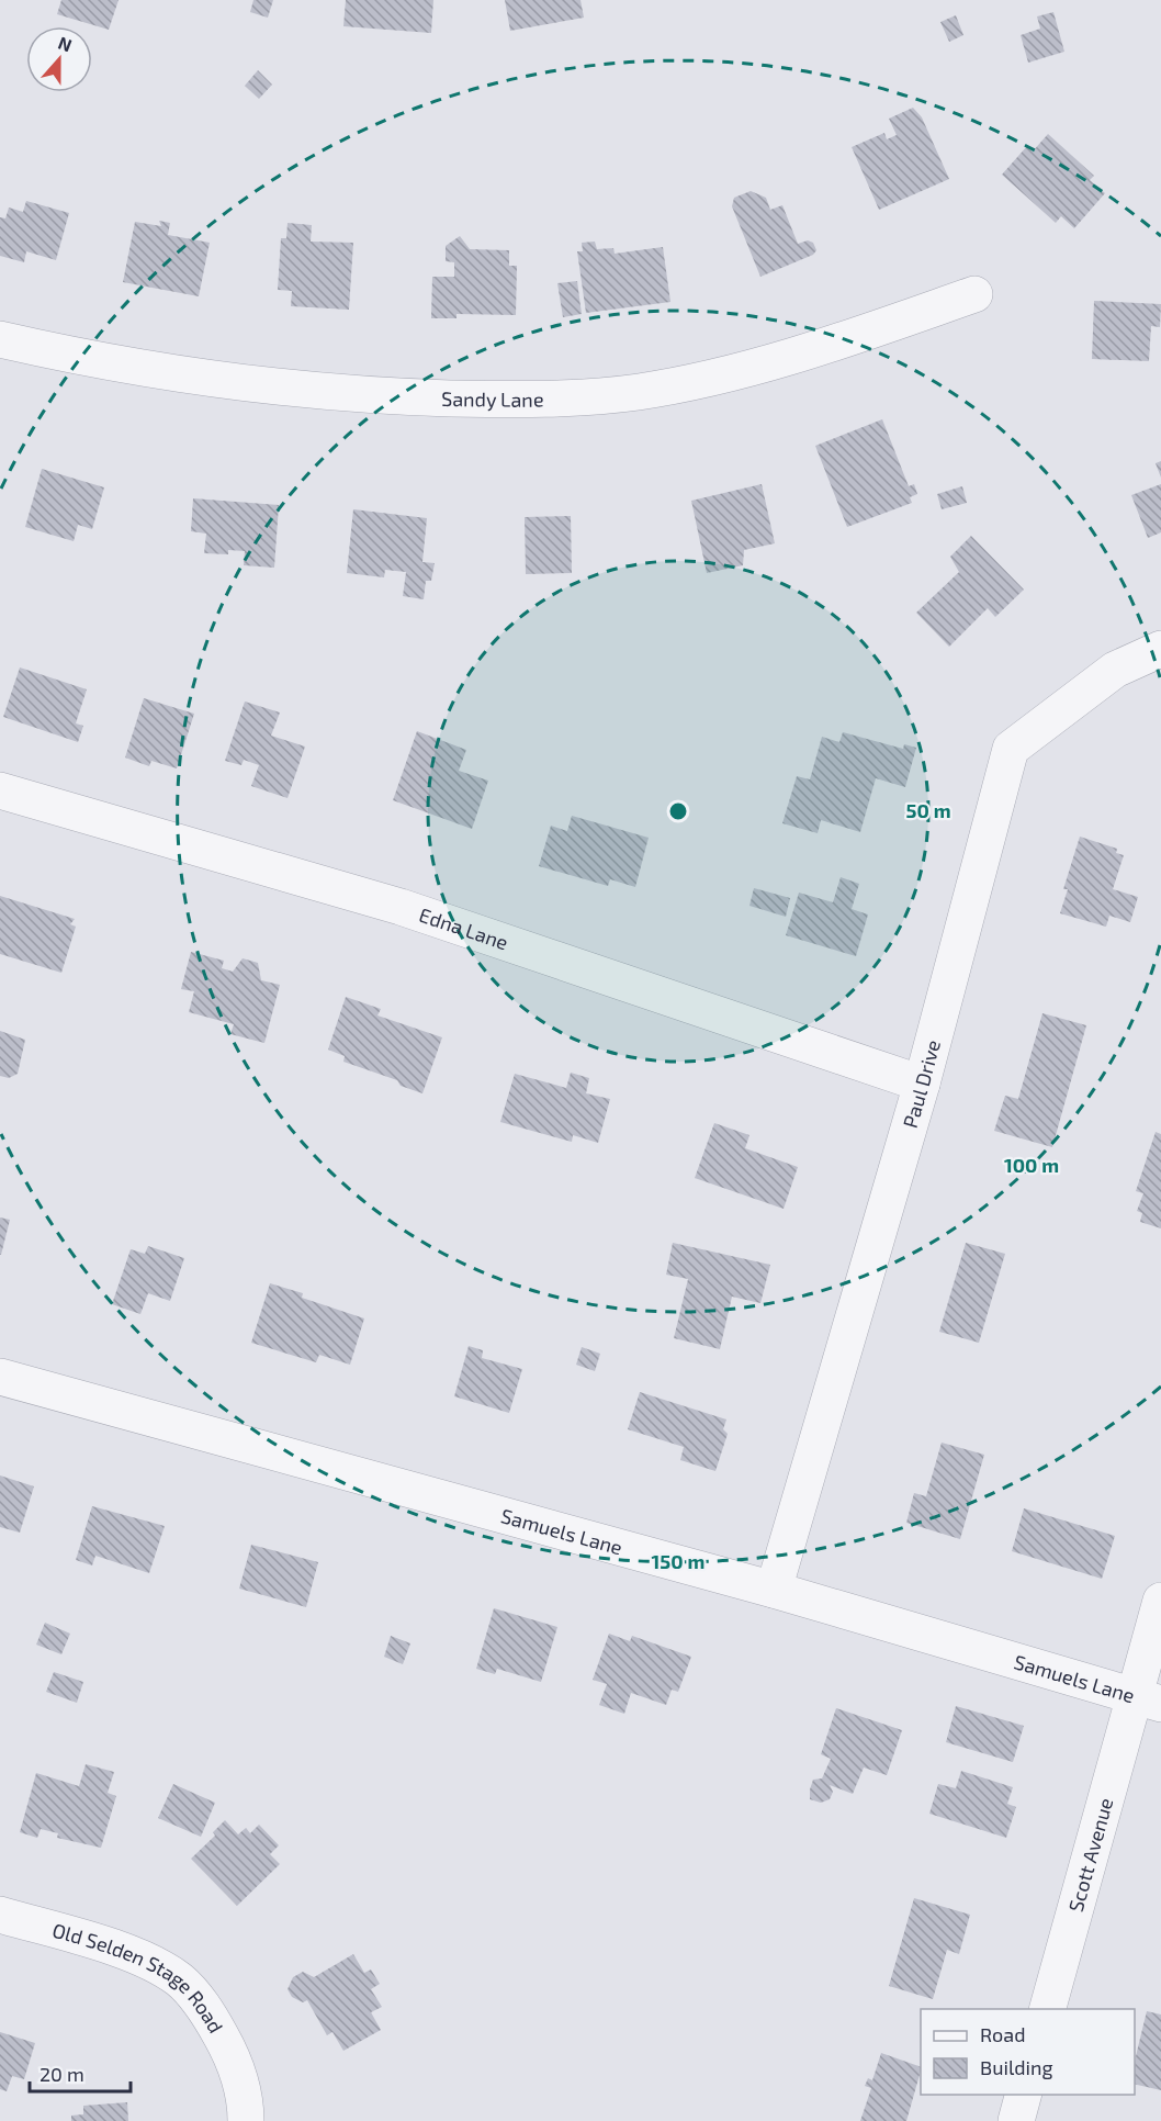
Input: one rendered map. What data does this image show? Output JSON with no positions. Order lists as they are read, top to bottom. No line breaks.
{"streets":{"street":["Sandy Lane","Edna Lane","Paul Drive","Samuels Lane","Scott Avenue","Old Selden Stage Road"]},"crossings":[["Edna Lane","Paul Drive"],["Paul Drive","Samuels Lane"],["Samuels Lane","Scott Avenue"]],"legend":["Road","Building"],"scale_bar":"20 m","north":"top","rings":["50 m","100 m","150 m"]}
